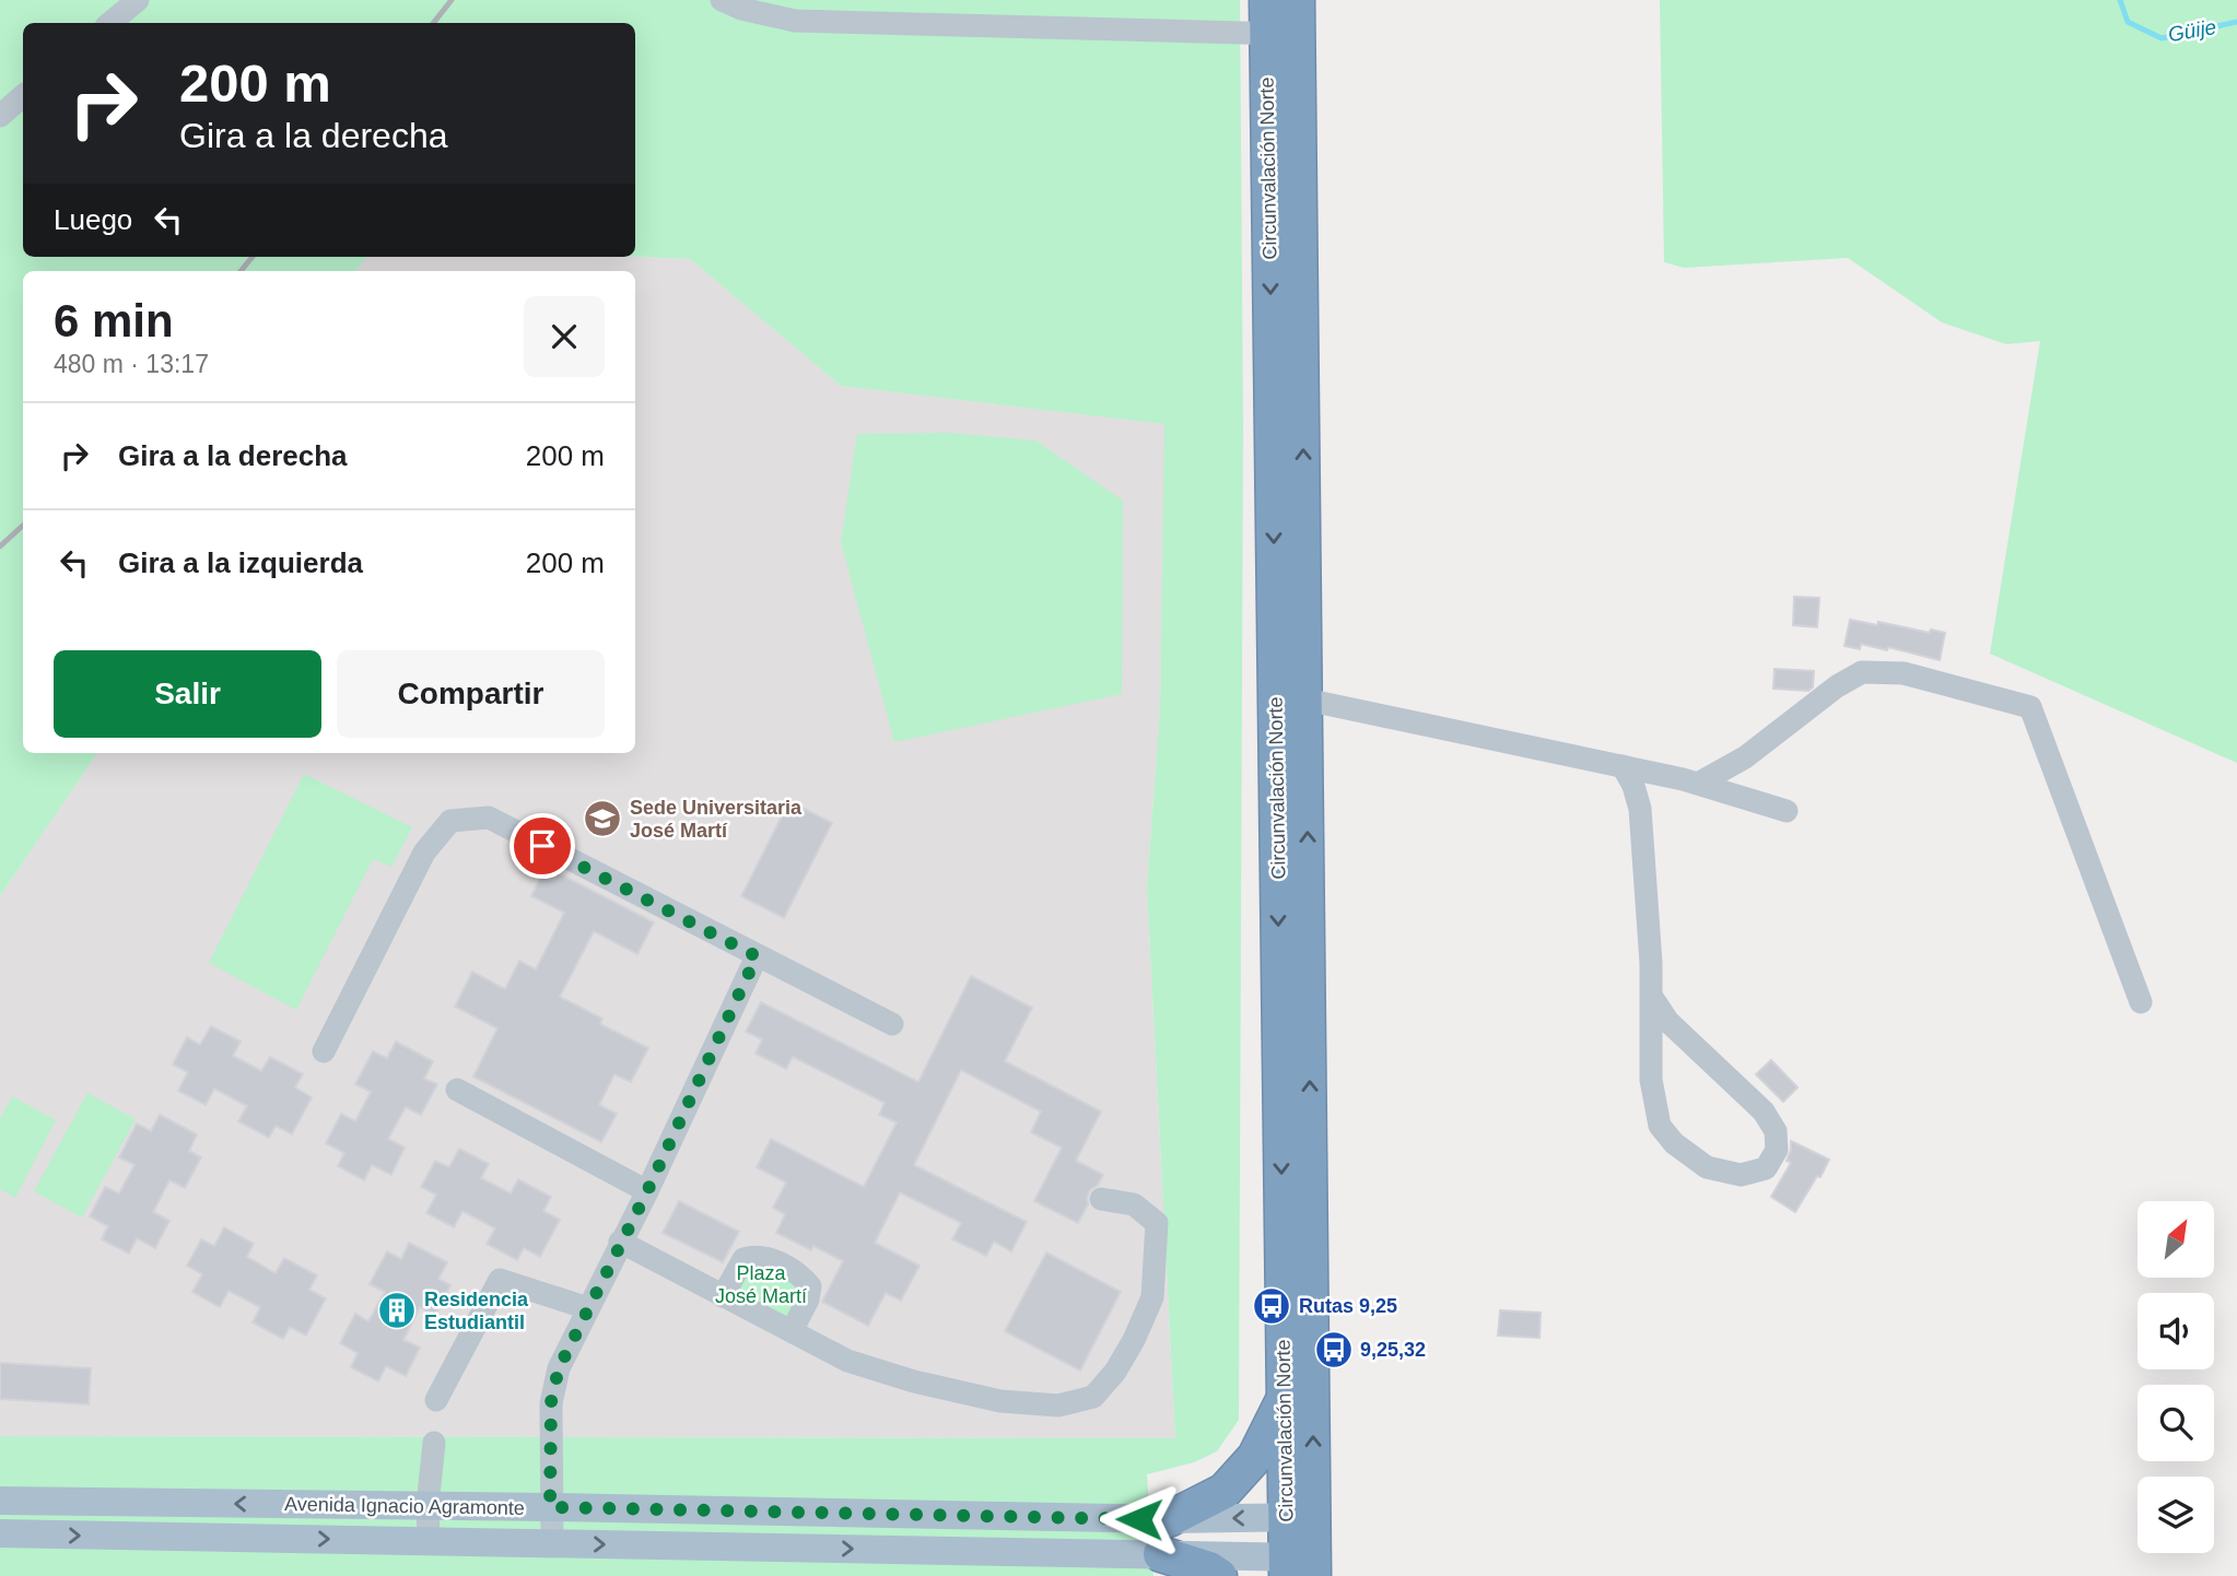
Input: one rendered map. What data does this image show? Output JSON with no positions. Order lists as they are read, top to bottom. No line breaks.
{"streets":{"highway":["Circunvalación Norte"],"main road":["Avenida Ignacio Agramonte"]},"crossings":[["Circunvalación Norte","Avenida Ignacio Agramonte"]],"water":["Güije"],"parks":["Plaza José Martí"],"places":{"school or university":["Sede Universitaria José Martí"],"bus stop":["Rutas 9,25","9,25,32"],"building":["Residencia Estudiantil"]},"north":"top right","page":{"turn":["200 m","Gira a la derecha"],"then":"Luego","heading":["6 min","480 m · 13:17"],"list":[{"name":"Gira a la derecha","value":"200 m"},{"name":"Gira a la izquierda","value":"200 m"}],"buttons":["Salir","Compartir"]}}
